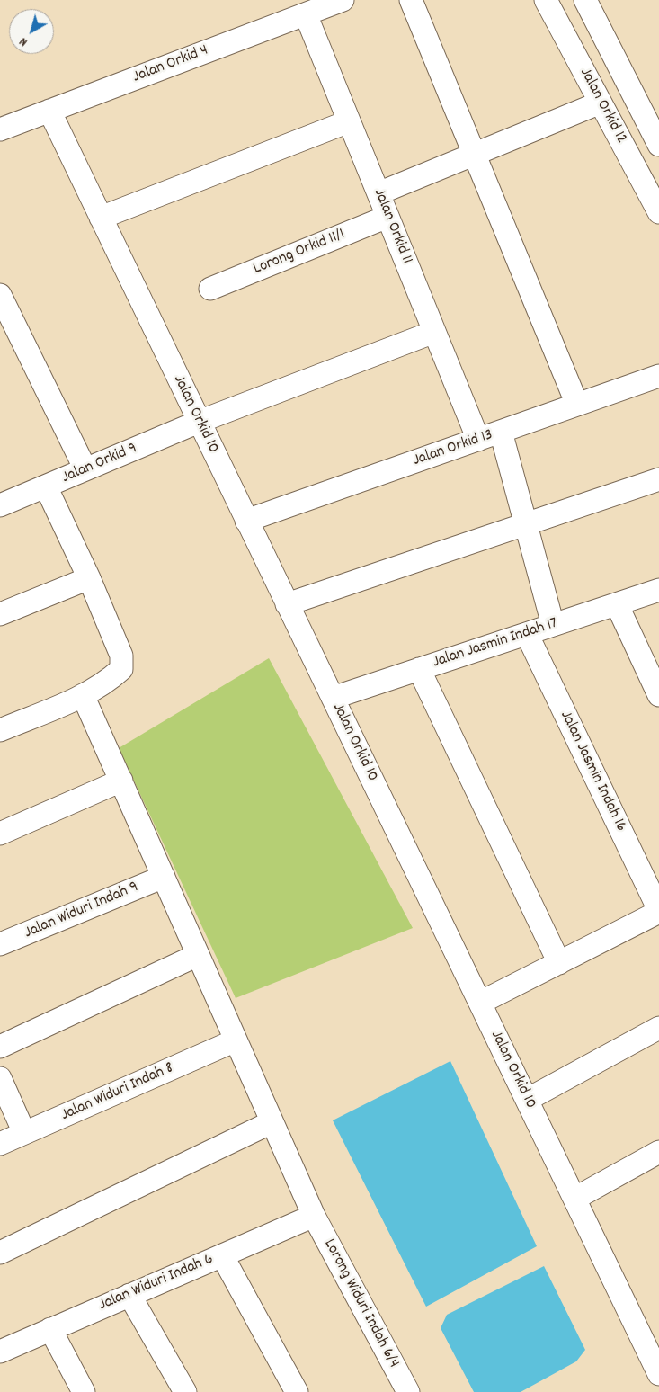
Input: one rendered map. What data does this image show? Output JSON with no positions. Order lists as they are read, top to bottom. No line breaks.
{"streets":{"street":["Jalan Orkid 4","Jalan Orkid 12","Jalan Orkid 11","Lorong Orkid 11/1","Jalan Orkid 10","Jalan Orkid 13","Jalan Orkid 9","Jalan Jasmin Indah 17","Jalan Jasmin Indah 16","Jalan Widuri Indah 9","Jalan Widuri Indah 8","Jalan Widuri Indah 6","Lorong Widuri Indah 6/4"]},"crossings":[["Jalan Orkid 4","Jalan Orkid 11"],["Jalan Orkid 4","Jalan Orkid 10"],["Jalan Orkid 11","Lorong Orkid 11/1"],["Jalan Orkid 11","Jalan Orkid 13"],["Jalan Orkid 11","Jalan Orkid 9"],["Jalan Orkid 10","Jalan Orkid 13"],["Jalan Orkid 10","Jalan Orkid 9"],["Jalan Orkid 10","Jalan Jasmin Indah 17"],["Jalan Jasmin Indah 17","Jalan Jasmin Indah 16"],["Jalan Widuri Indah 9","Lorong Widuri Indah 6/4"],["Jalan Widuri Indah 8","Lorong Widuri Indah 6/4"],["Jalan Widuri Indah 6","Lorong Widuri Indah 6/4"]],"north":"bottom left"}
